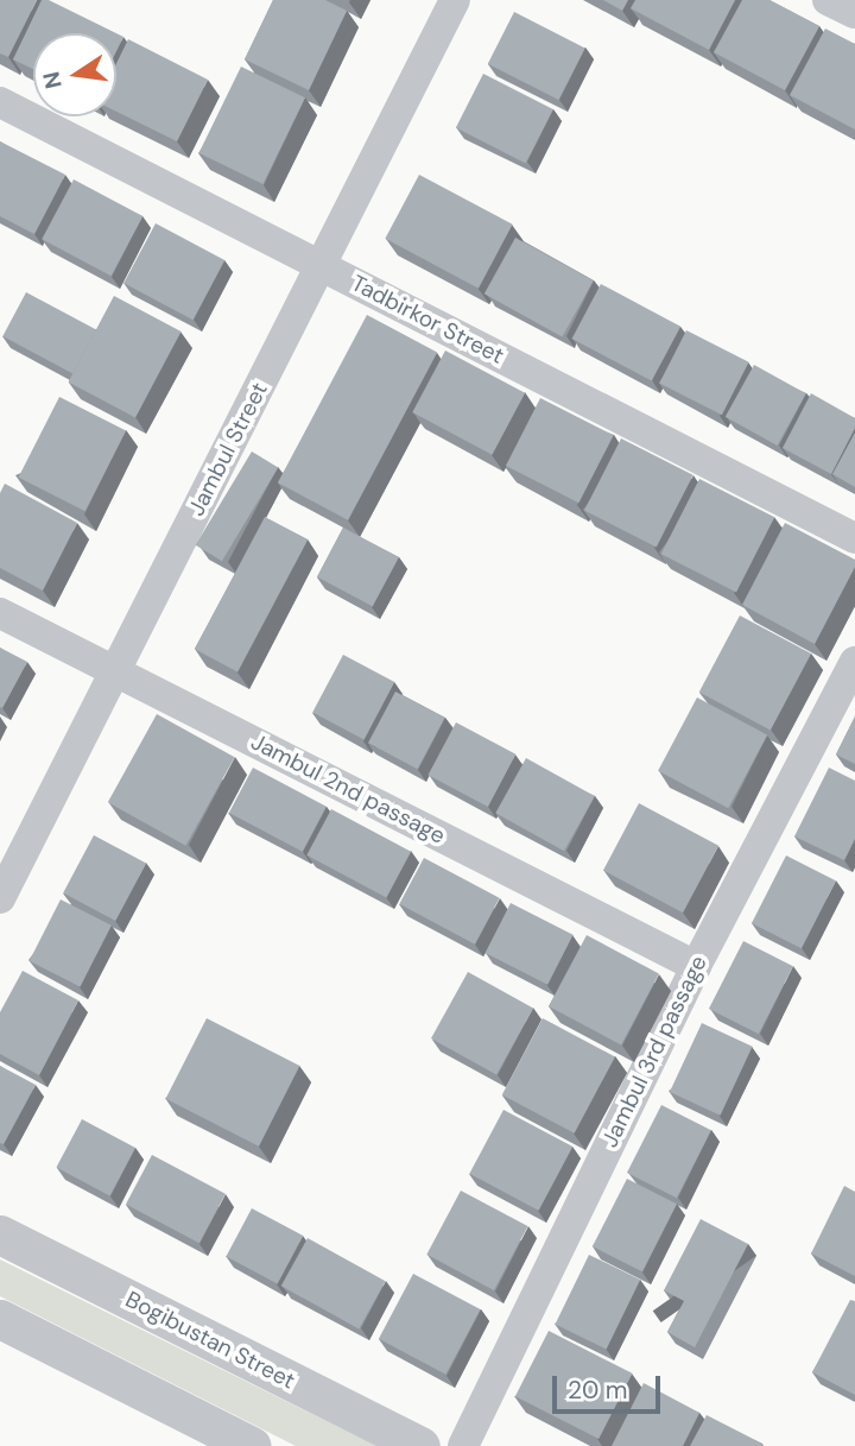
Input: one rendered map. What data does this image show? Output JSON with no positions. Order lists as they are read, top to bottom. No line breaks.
{"streets":{"street":["Tadbirkor Street","Jambul Street","Jambul 2nd passage","Jambul 3rd passage","Bogibustan Street"]},"crossings":[["Tadbirkor Street","Jambul Street"],["Jambul Street","Jambul 2nd passage"],["Jambul 2nd passage","Jambul 3rd passage"]],"scale_bar":"20 m","north":"left"}
